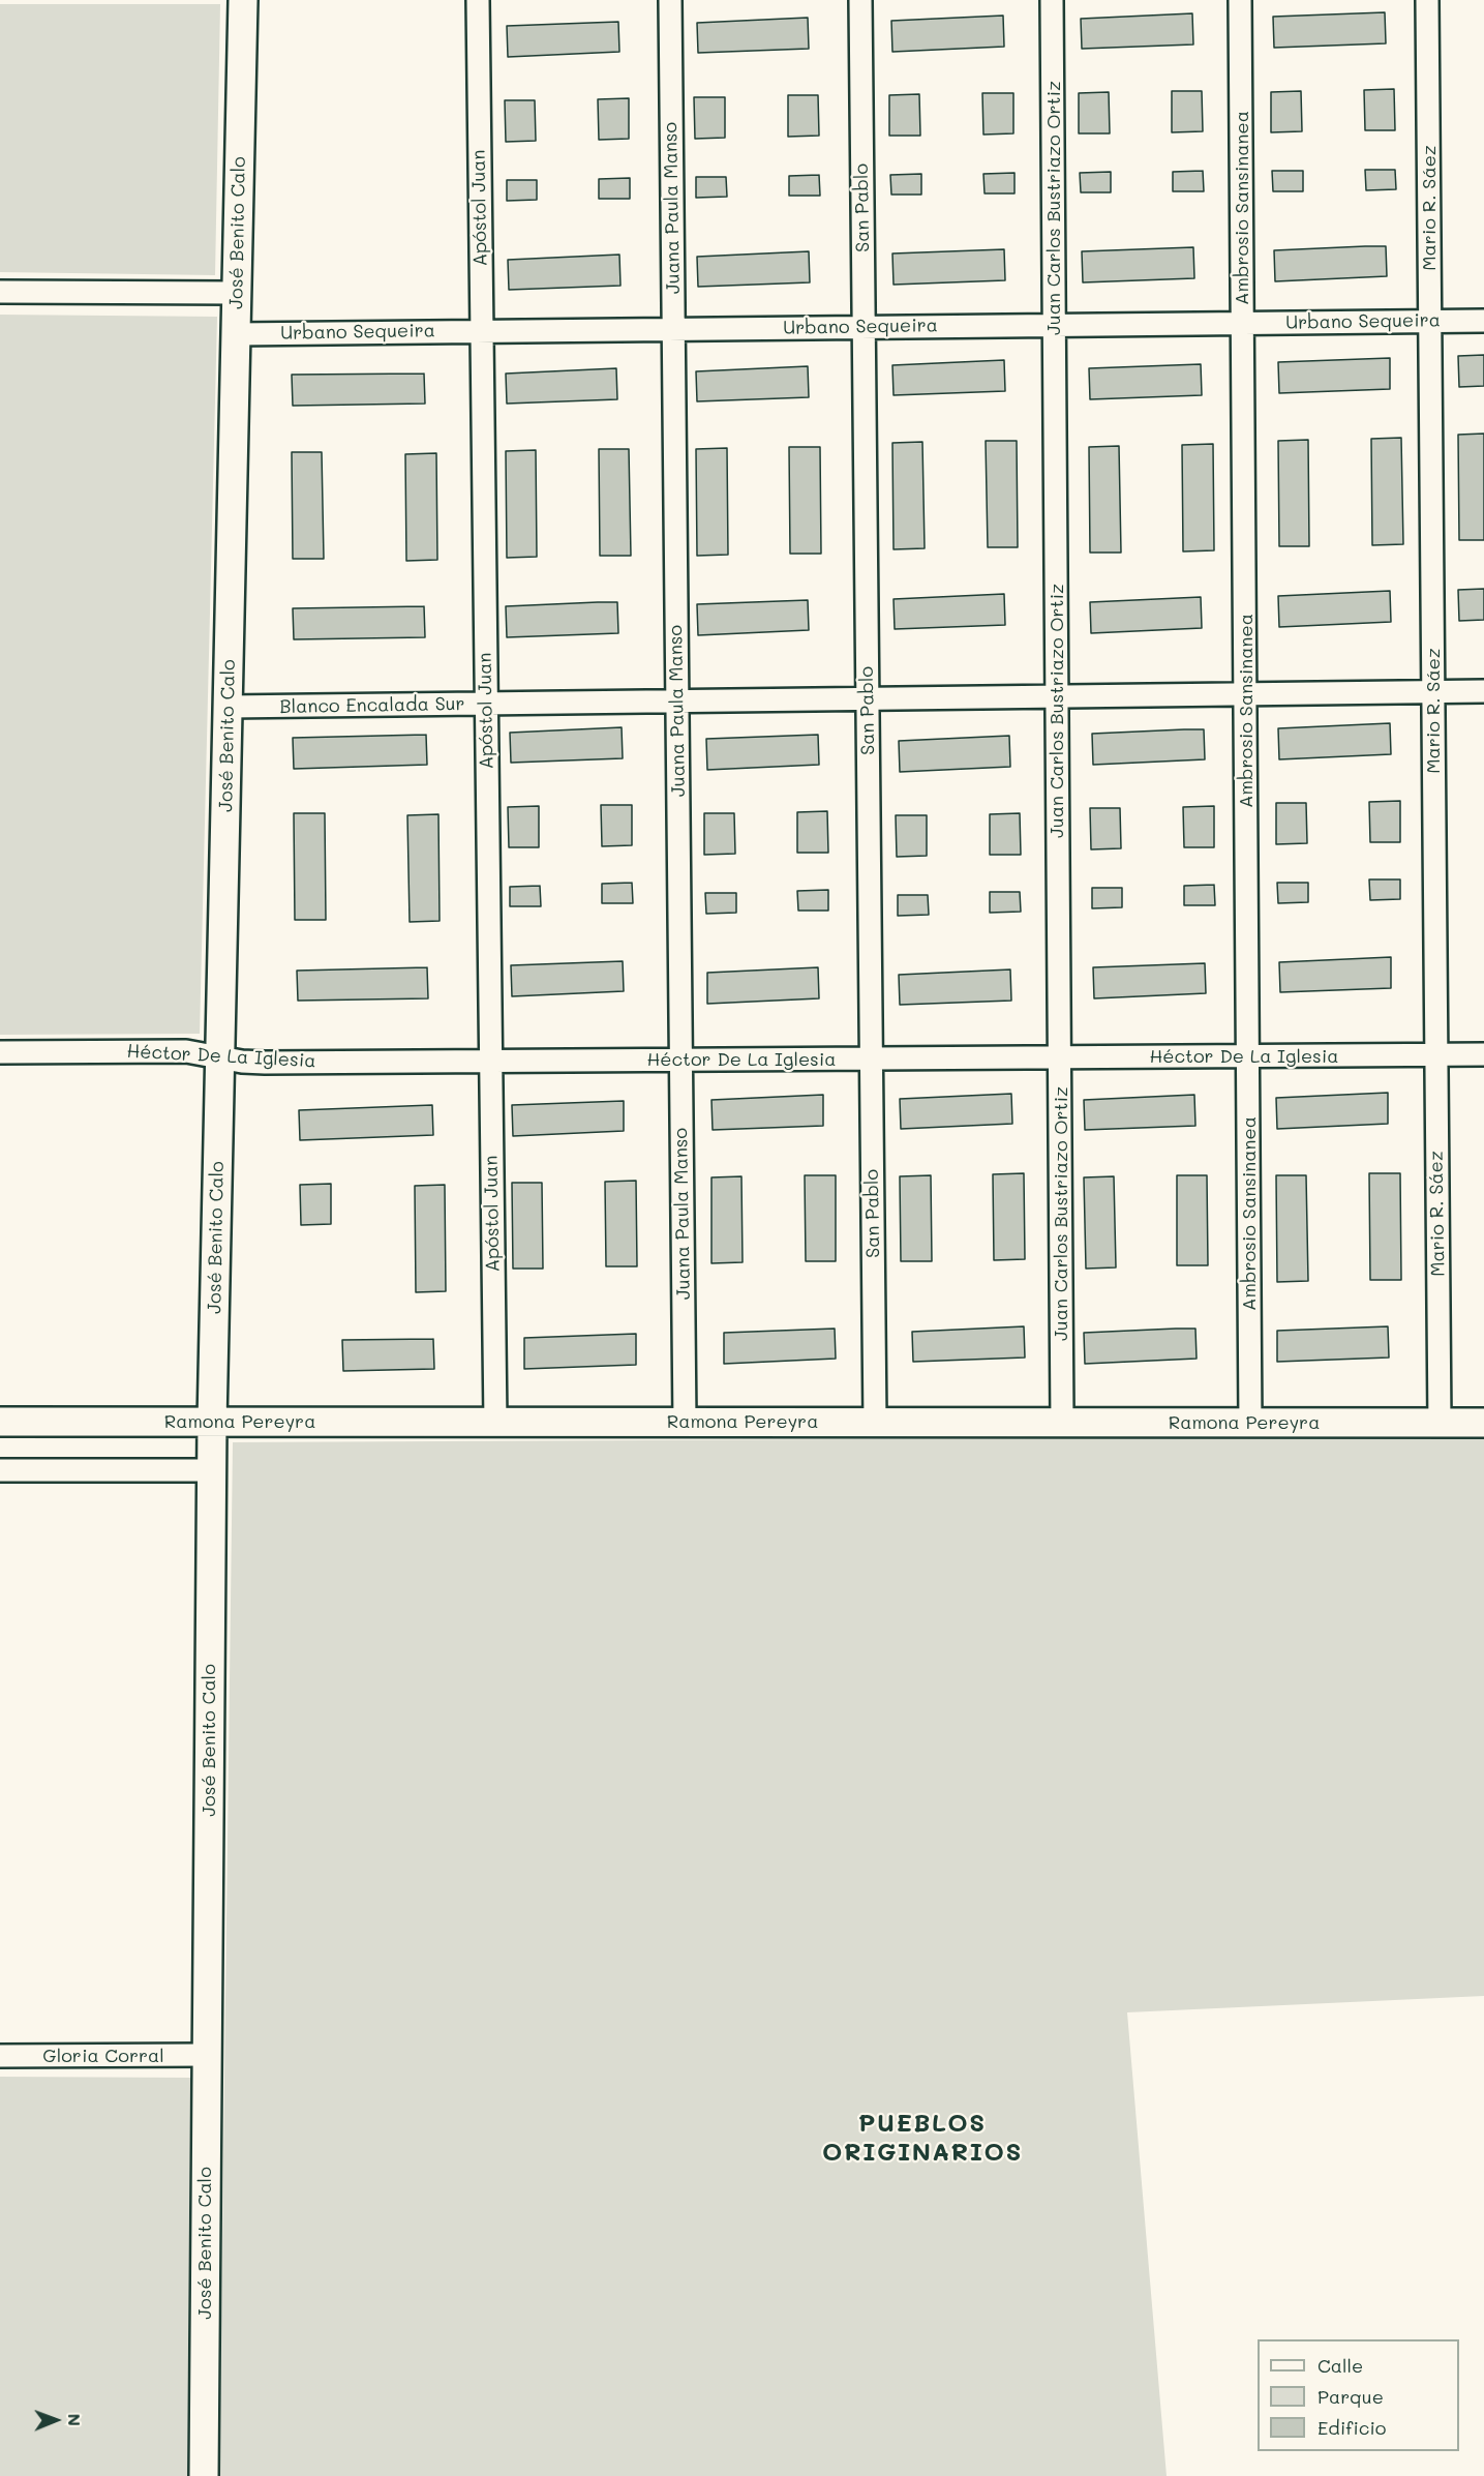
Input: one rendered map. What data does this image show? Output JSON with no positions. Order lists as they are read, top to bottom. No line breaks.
{"streets":{"street":["Apóstol Juan","Juana Paula Manso","San Pablo","Juan Carlos Bustriazo Ortiz","Ambrosio Sansinanea","Mario R. Sáez","José Benito Calo","Urbano Sequeira","Blanco Encalada Sur","Héctor De La Iglesia","Ramona Pereyra","Gloria Corral"]},"crossings":[["Apóstol Juan","Urbano Sequeira"],["Apóstol Juan","Blanco Encalada Sur"],["Apóstol Juan","Héctor De La Iglesia"],["Apóstol Juan","Ramona Pereyra"],["Juana Paula Manso","Urbano Sequeira"],["Juana Paula Manso","Blanco Encalada Sur"],["Juana Paula Manso","Héctor De La Iglesia"],["Juana Paula Manso","Ramona Pereyra"],["San Pablo","Urbano Sequeira"],["San Pablo","Blanco Encalada Sur"],["San Pablo","Héctor De La Iglesia"],["San Pablo","Ramona Pereyra"],["Juan Carlos Bustriazo Ortiz","Urbano Sequeira"],["Juan Carlos Bustriazo Ortiz","Blanco Encalada Sur"],["Juan Carlos Bustriazo Ortiz","Héctor De La Iglesia"],["Juan Carlos Bustriazo Ortiz","Ramona Pereyra"],["Ambrosio Sansinanea","Urbano Sequeira"],["Ambrosio Sansinanea","Blanco Encalada Sur"],["Ambrosio Sansinanea","Héctor De La Iglesia"],["Ambrosio Sansinanea","Ramona Pereyra"],["Mario R. Sáez","Urbano Sequeira"],["Mario R. Sáez","Blanco Encalada Sur"],["Mario R. Sáez","Héctor De La Iglesia"],["Mario R. Sáez","Ramona Pereyra"],["José Benito Calo","Urbano Sequeira"],["José Benito Calo","Blanco Encalada Sur"],["José Benito Calo","Héctor De La Iglesia"],["José Benito Calo","Ramona Pereyra"],["José Benito Calo","Gloria Corral"]],"districts":["PUEBLOS ORIGINARIOS"],"legend":["Calle","Parque","Edificio"],"north":"right"}
